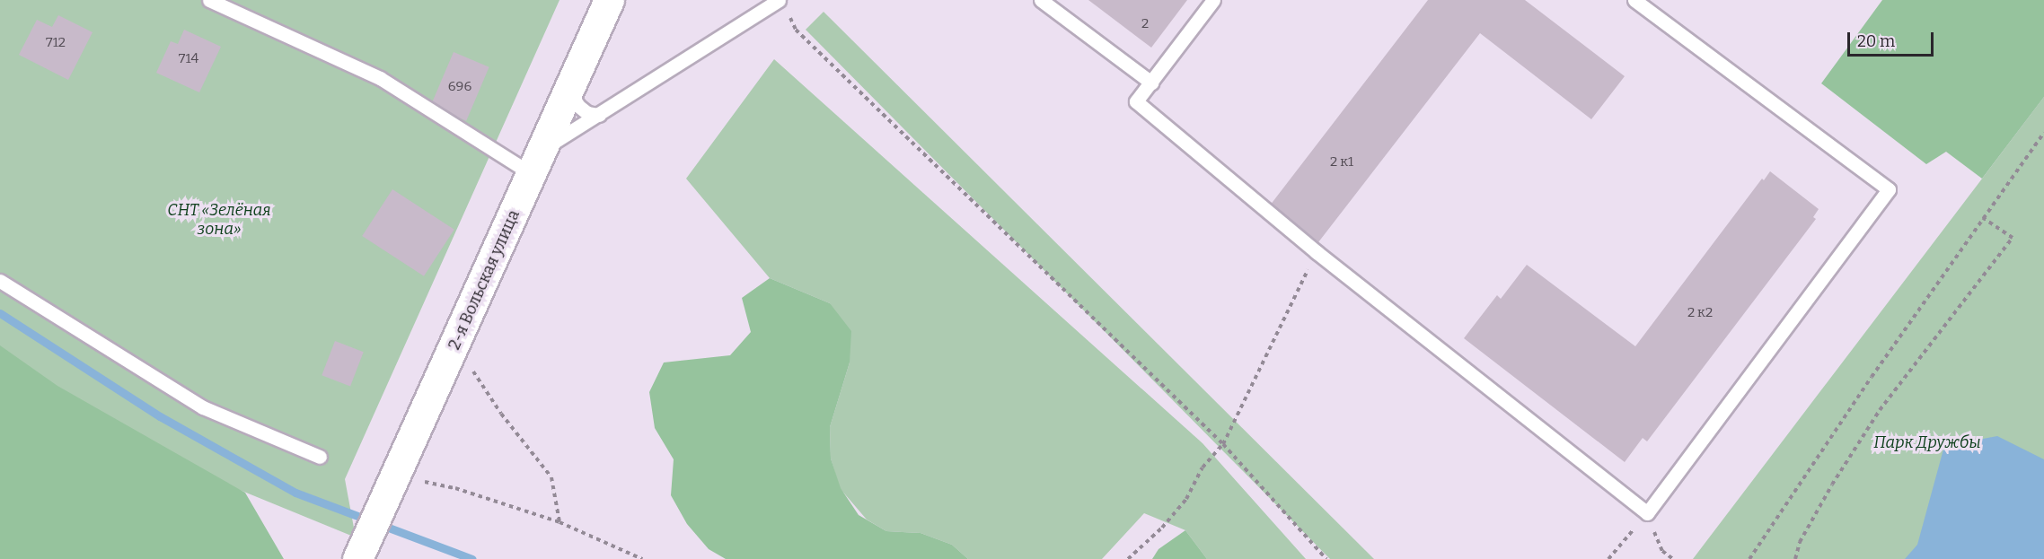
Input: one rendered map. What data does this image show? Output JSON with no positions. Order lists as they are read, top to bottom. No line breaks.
{"streets":{"main road":["2-я Вольская улица"]},"parks":["СНТ «Зелёная зона»","Парк Дружбы"],"house_numbers":["2","712","714","696","2 к1","2 к2"],"scale_bar":"20 m"}
